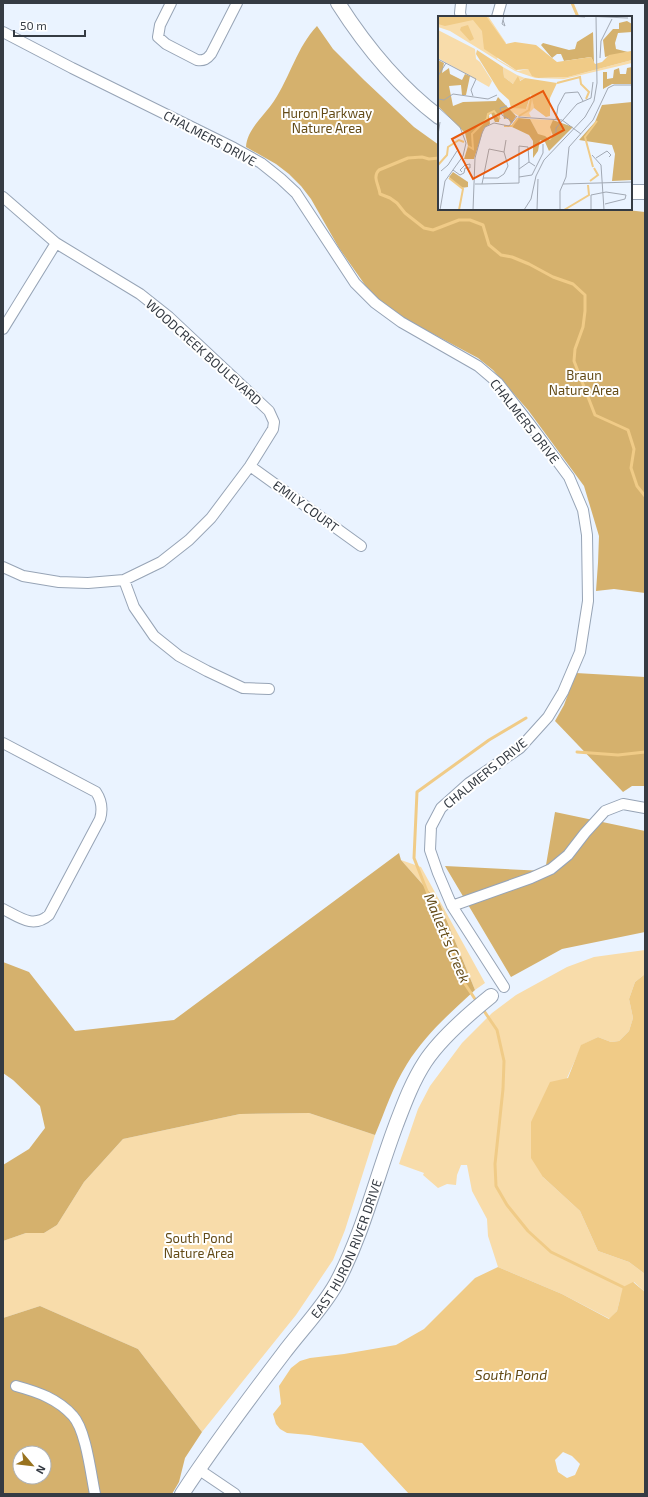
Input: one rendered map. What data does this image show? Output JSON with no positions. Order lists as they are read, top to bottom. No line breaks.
{"streets":{"main road":["EAST HURON RIVER DRIVE"],"street":["CHALMERS DRIVE","WOODCREEK BOULEVARD","EMILY COURT"]},"crossings":[["WOODCREEK BOULEVARD","EMILY COURT"]],"water":["Mallett's Creek","South Pond"],"parks":["Huron Parkway Nature Area","Braun Nature Area","South Pond Nature Area"],"scale_bar":"50 m","north":"bottom right"}
